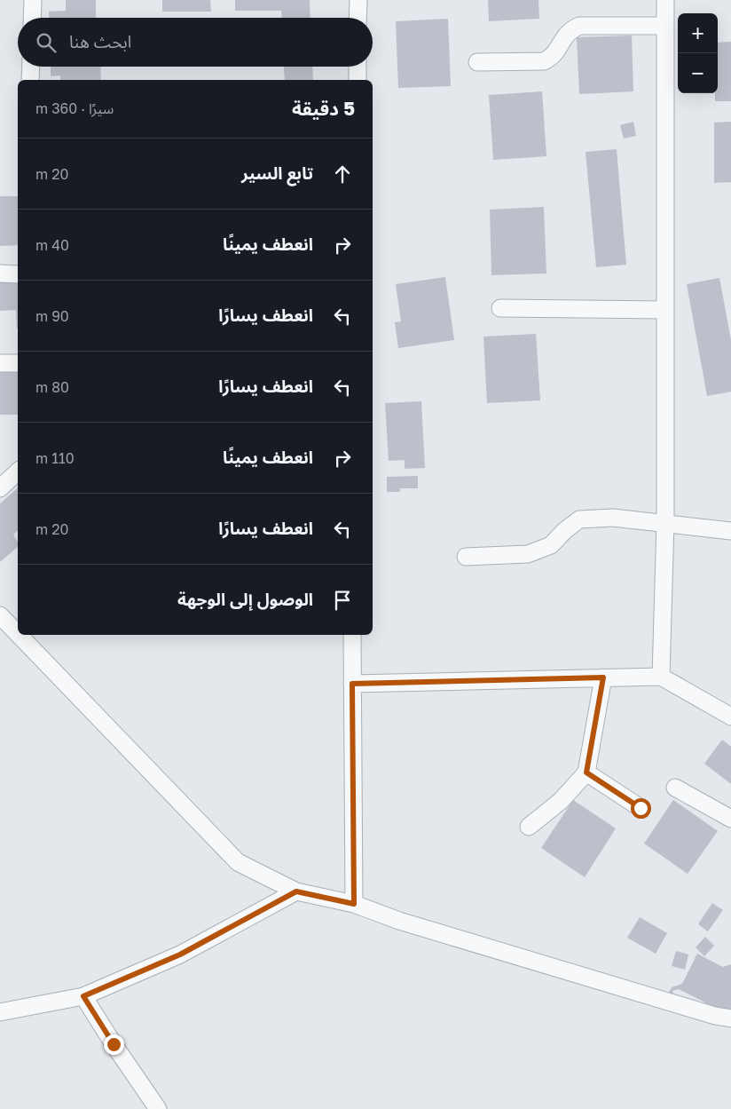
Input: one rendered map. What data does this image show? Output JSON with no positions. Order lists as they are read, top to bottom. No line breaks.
{"page":{"map_buttons":["+","−"],"search":"ابحث هنا","heading":["5 دقيقة","سيرًا · 360 m"],"list":[["تابع السير","20 m"],["انعطف يمينًا","40 m"],["انعطف يسارًا","90 m"],["انعطف يسارًا","80 m"],["انعطف يمينًا","110 m"],["انعطف يسارًا","20 m"],"الوصول إلى الوجهة"]}}
